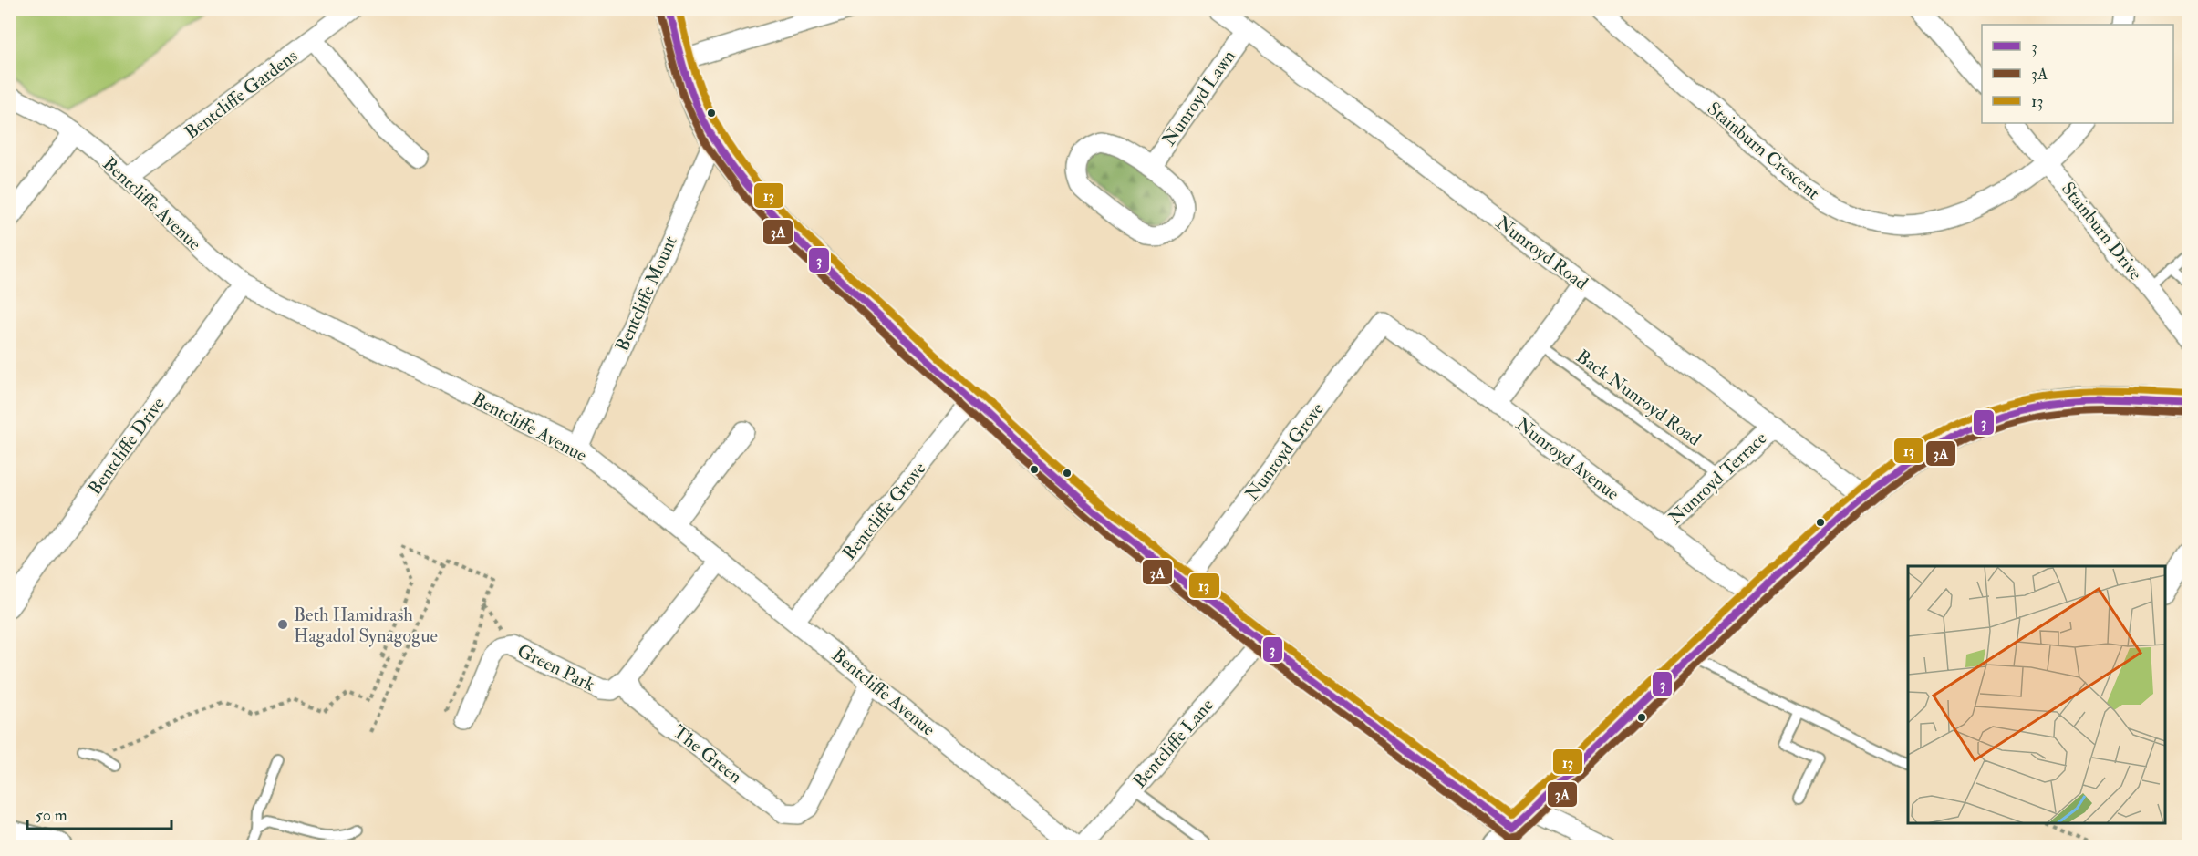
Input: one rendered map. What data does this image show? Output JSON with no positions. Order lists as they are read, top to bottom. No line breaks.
{"streets":{"street":["Bentcliffe Gardens","Nunroyd Lawn","Stainburn Crescent","Bentcliffe Avenue","Stainburn Drive","Nunroyd Road","Bentcliffe Mount","Bentcliffe Drive","Nunroyd Grove","Nunroyd Avenue","Nunroyd Terrace","Bentcliffe Grove","Green Park","Bentcliffe Lane","The Green"],"lane":["Back Nunroyd Road"]},"crossings":[["Bentcliffe Gardens","Bentcliffe Avenue"],["Nunroyd Lawn","Nunroyd Road"],["Stainburn Crescent","Stainburn Drive"],["Bentcliffe Avenue","Bentcliffe Mount"],["Bentcliffe Avenue","Bentcliffe Drive"],["Bentcliffe Avenue","Bentcliffe Grove"],["Bentcliffe Avenue","The Green"],["Nunroyd Road","Nunroyd Terrace"],["Back Nunroyd Road","Nunroyd Terrace"],["Nunroyd Grove","Nunroyd Avenue"],["Nunroyd Avenue","Nunroyd Terrace"],["Green Park","The Green"]],"places":["Beth Hamidrash Hagadol Synagogue"],"lines":["transit line 3","transit line 13","transit line 3A"],"legend":["3","3A","13"],"scale_bar":"50 m"}
